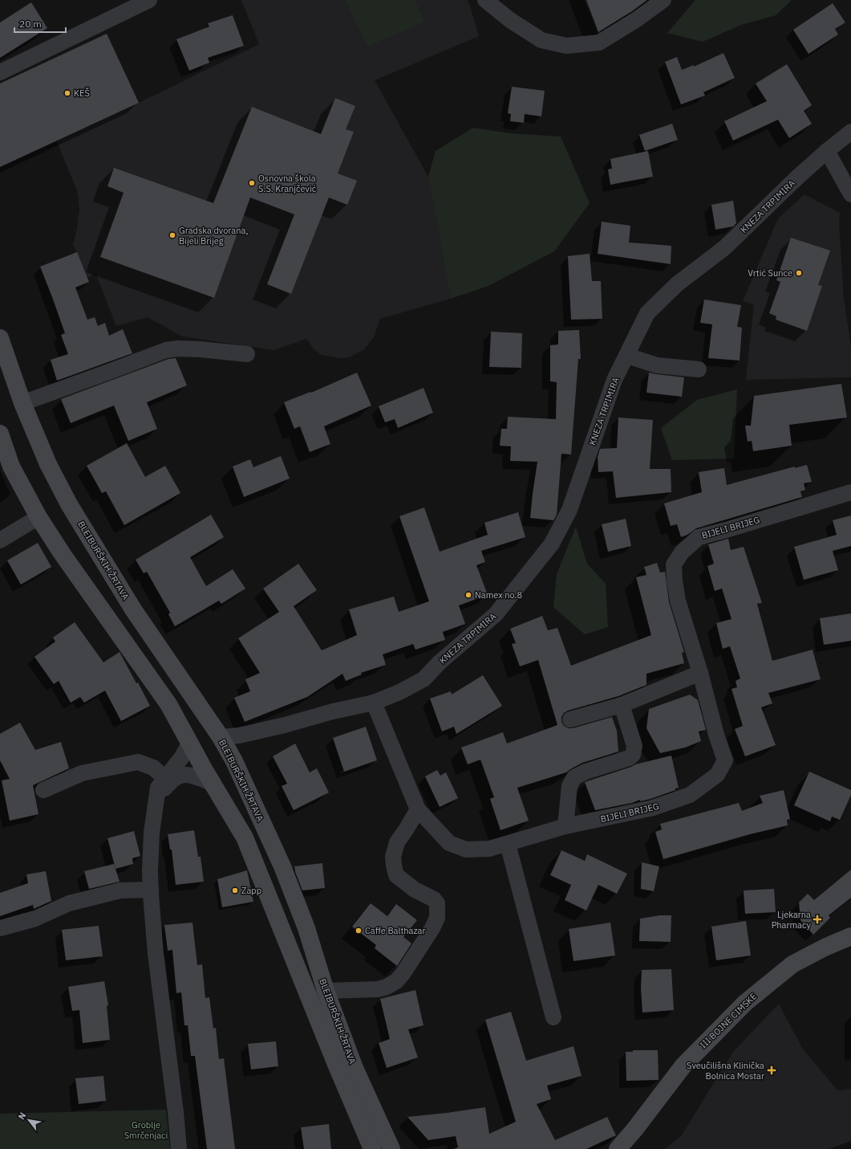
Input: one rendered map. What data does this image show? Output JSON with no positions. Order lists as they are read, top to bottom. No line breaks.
{"streets":{"street":["KNEZA TRPIMIRA","BIJELI BRIJEG","BLEIBURŠKIH ŽRTAVA","III BOJNE CIMSKE"]},"crossings":[["KNEZA TRPIMIRA","BIJELI BRIJEG"],["KNEZA TRPIMIRA","BLEIBURŠKIH ŽRTAVA"]],"parks":["Groblje Smrčenjaci"],"places":{"other":["KEŠ","Osnovna škola S.S. Kranjčević","Gradska dvorana, Bijeli Brijeg","Vrtić Sunce","Namex no.8","Zapp","Caffe Balthazar"],"health":["Ljekarna Pharmacy","Sveučilišna Klinička Bolnica Mostar"]},"scale_bar":"20 m","north":"top left"}
